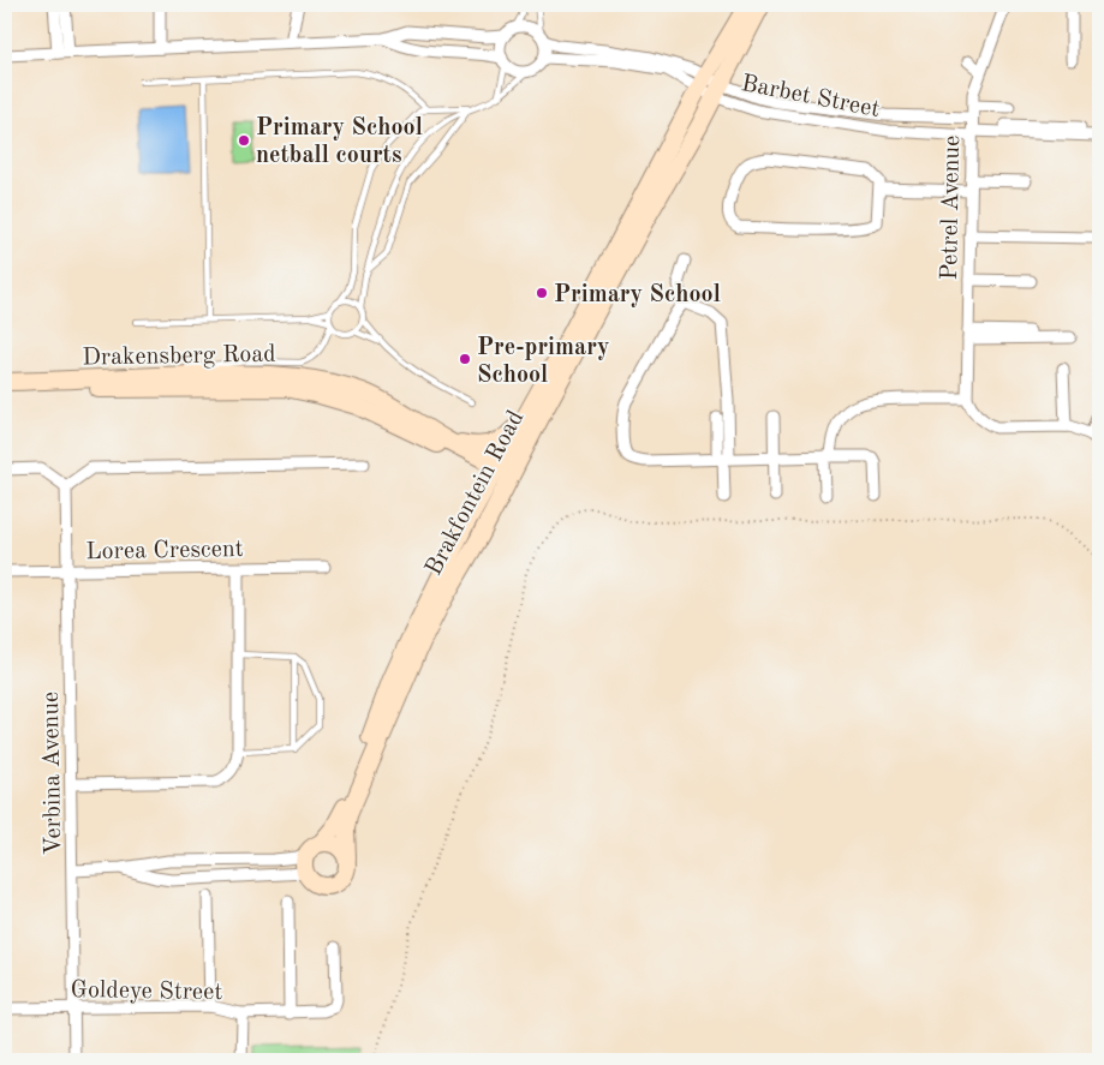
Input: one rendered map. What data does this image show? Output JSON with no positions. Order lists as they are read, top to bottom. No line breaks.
{"streets":{"street":["Barbet Street","Petrel Avenue","Drakensberg Road","Brakfontein Road","Lorea Crescent","Verbina Avenue","Goldeye Street"]},"crossings":[["Barbet Street","Petrel Avenue"],["Barbet Street","Brakfontein Road"],["Drakensberg Road","Brakfontein Road"],["Lorea Crescent","Verbina Avenue"],["Verbina Avenue","Goldeye Street"]],"places":["Primary School netball courts","Primary School","Pre-primary School"]}
